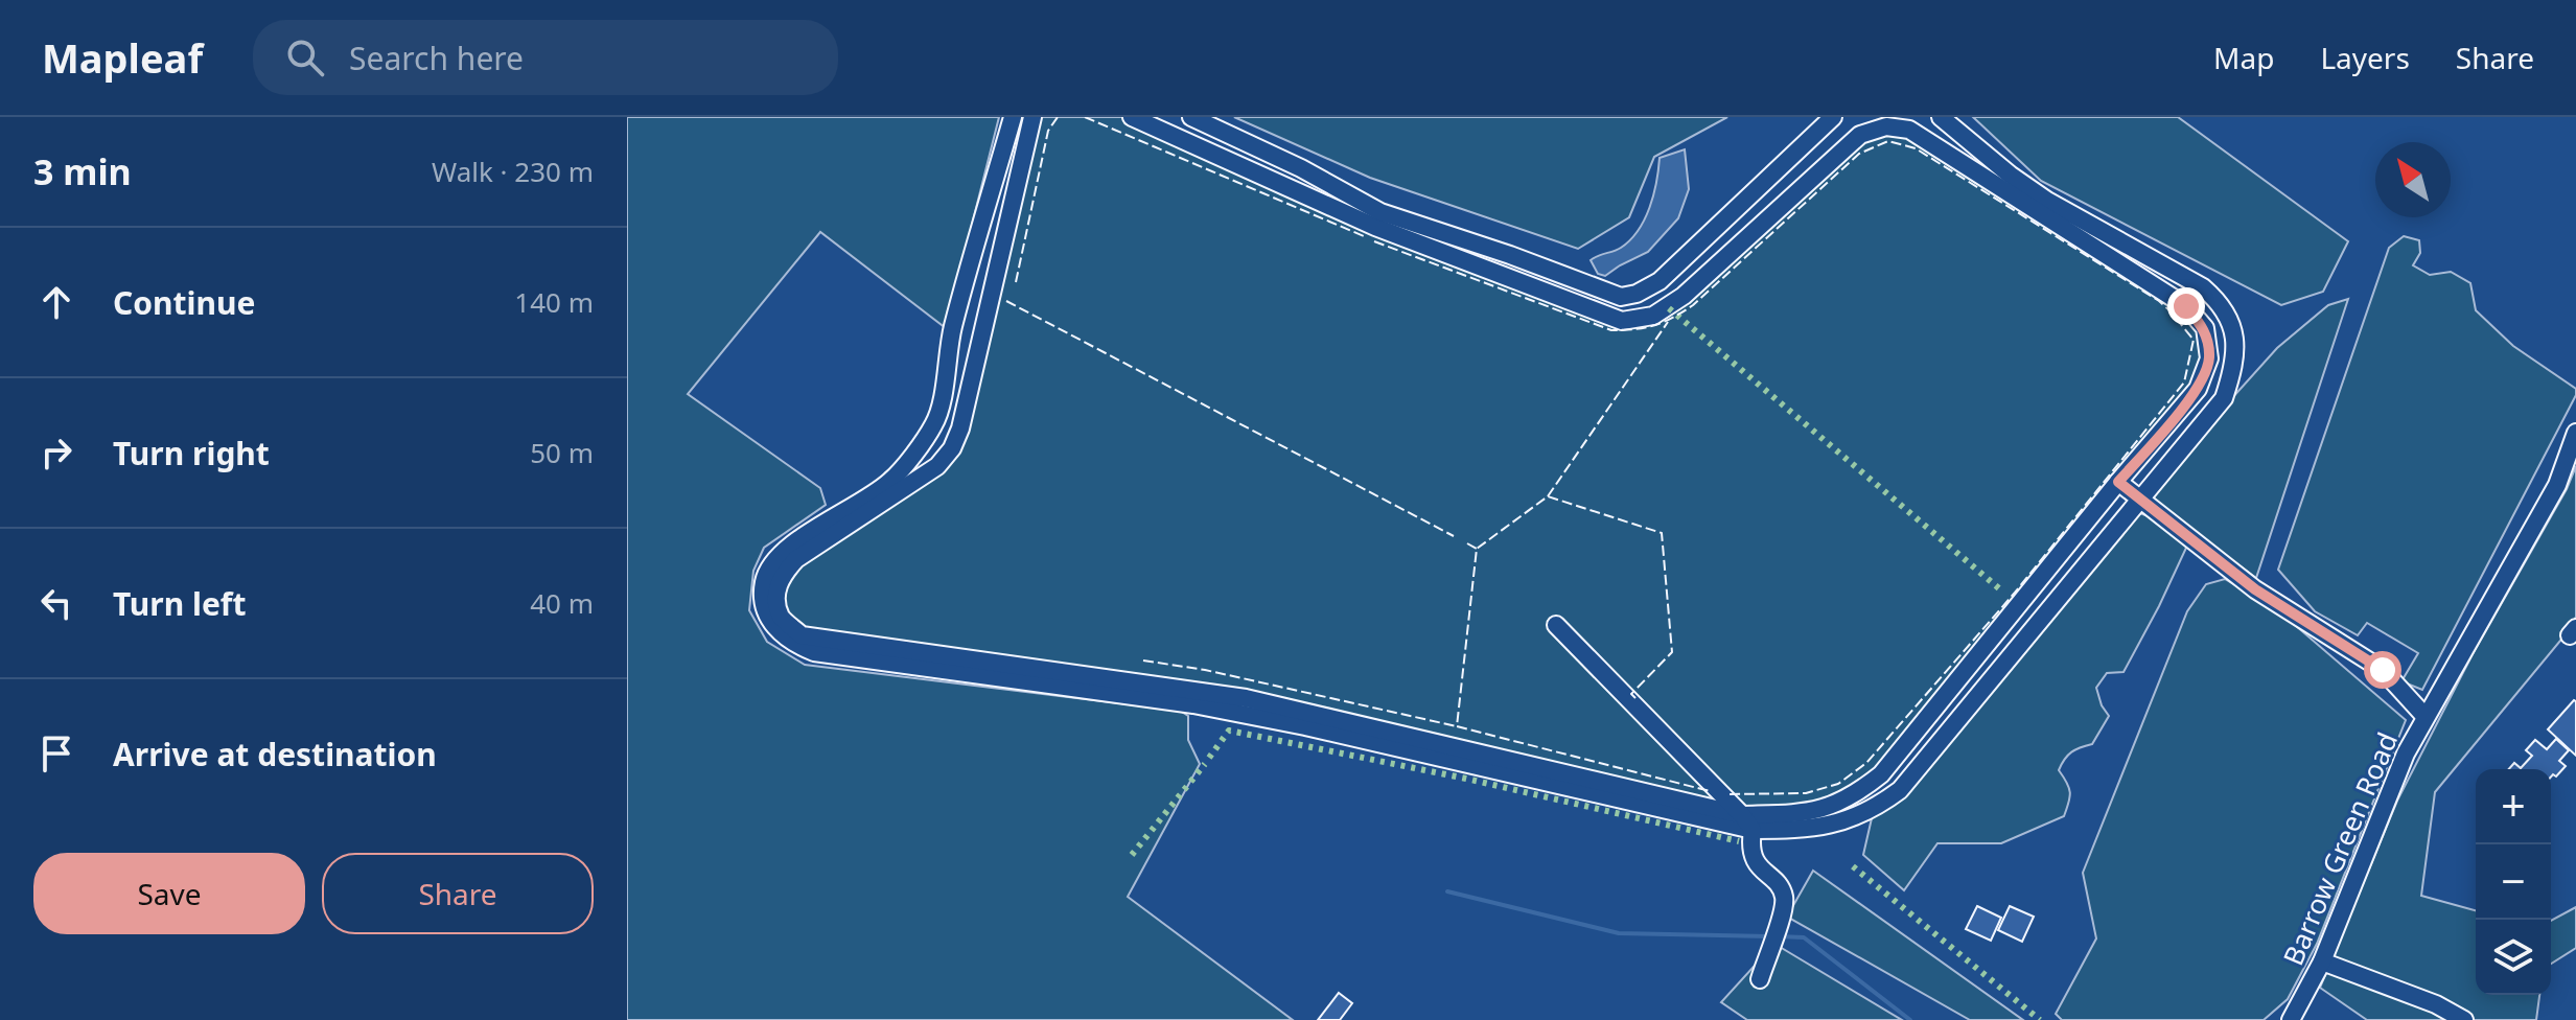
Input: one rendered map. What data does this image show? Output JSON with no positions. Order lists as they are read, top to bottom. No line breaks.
{"streets":{"street":["Barrow Green Road"]},"north":"top left","page":{"header":"Mapleaf","search":"Search here","nav":["Map","Layers","Share"],"heading":["3 min","Walk · 230 m"],"list":[["Continue","140 m"],["Turn right","50 m"],["Turn left","40 m"],"Arrive at destination"],"map_buttons":["+","−"],"buttons":["Save","Share"]}}
